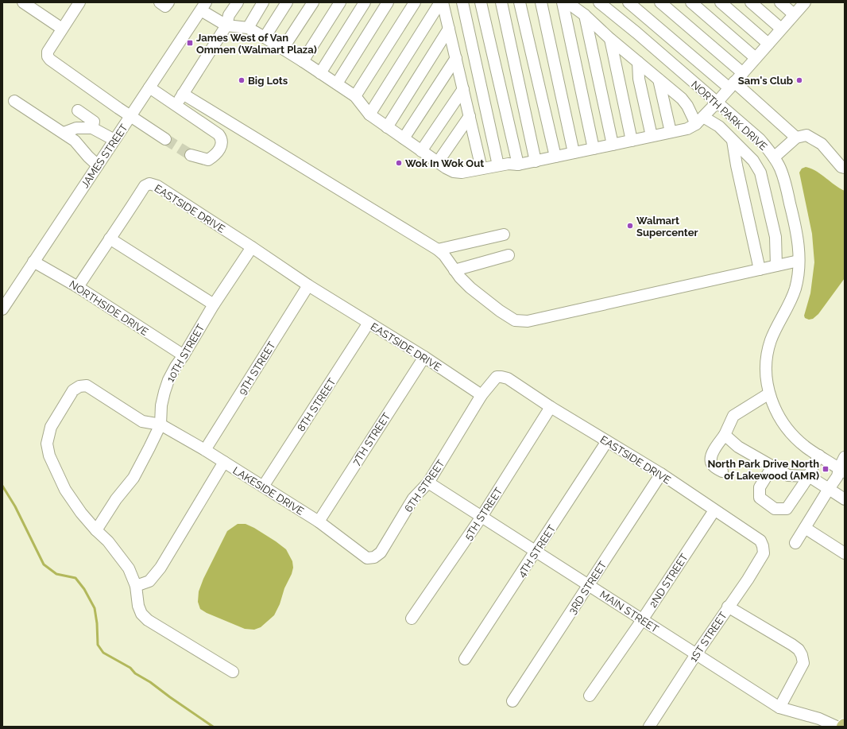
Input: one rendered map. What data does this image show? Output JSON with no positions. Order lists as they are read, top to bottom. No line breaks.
{"streets":{"street":["NORTH PARK DRIVE","JAMES STREET","EASTSIDE DRIVE","NORTHSIDE DRIVE","10TH STREET","9TH STREET","8TH STREET","7TH STREET","6TH STREET","LAKESIDE DRIVE","5TH STREET","4TH STREET","2ND STREET","3RD STREET","MAIN STREET","1ST STREET"]},"crossings":[["JAMES STREET","NORTHSIDE DRIVE"],["EASTSIDE DRIVE","NORTHSIDE DRIVE"],["EASTSIDE DRIVE","10TH STREET"],["EASTSIDE DRIVE","9TH STREET"],["EASTSIDE DRIVE","8TH STREET"],["EASTSIDE DRIVE","7TH STREET"],["EASTSIDE DRIVE","6TH STREET"],["EASTSIDE DRIVE","5TH STREET"],["EASTSIDE DRIVE","4TH STREET"],["EASTSIDE DRIVE","2ND STREET"],["EASTSIDE DRIVE","3RD STREET"],["EASTSIDE DRIVE","1ST STREET"],["NORTHSIDE DRIVE","10TH STREET"],["10TH STREET","LAKESIDE DRIVE"],["9TH STREET","LAKESIDE DRIVE"],["8TH STREET","LAKESIDE DRIVE"],["7TH STREET","LAKESIDE DRIVE"],["6TH STREET","LAKESIDE DRIVE"],["6TH STREET","MAIN STREET"],["5TH STREET","MAIN STREET"],["4TH STREET","MAIN STREET"],["2ND STREET","MAIN STREET"],["3RD STREET","MAIN STREET"],["MAIN STREET","1ST STREET"]],"places":{"transit":["James West of Van Ommen (Walmart Plaza)","North Park Drive North of Lakewood (AMR)"],"other":["Big Lots","Sam's Club","Wok In Wok Out","Walmart Supercenter"]}}
